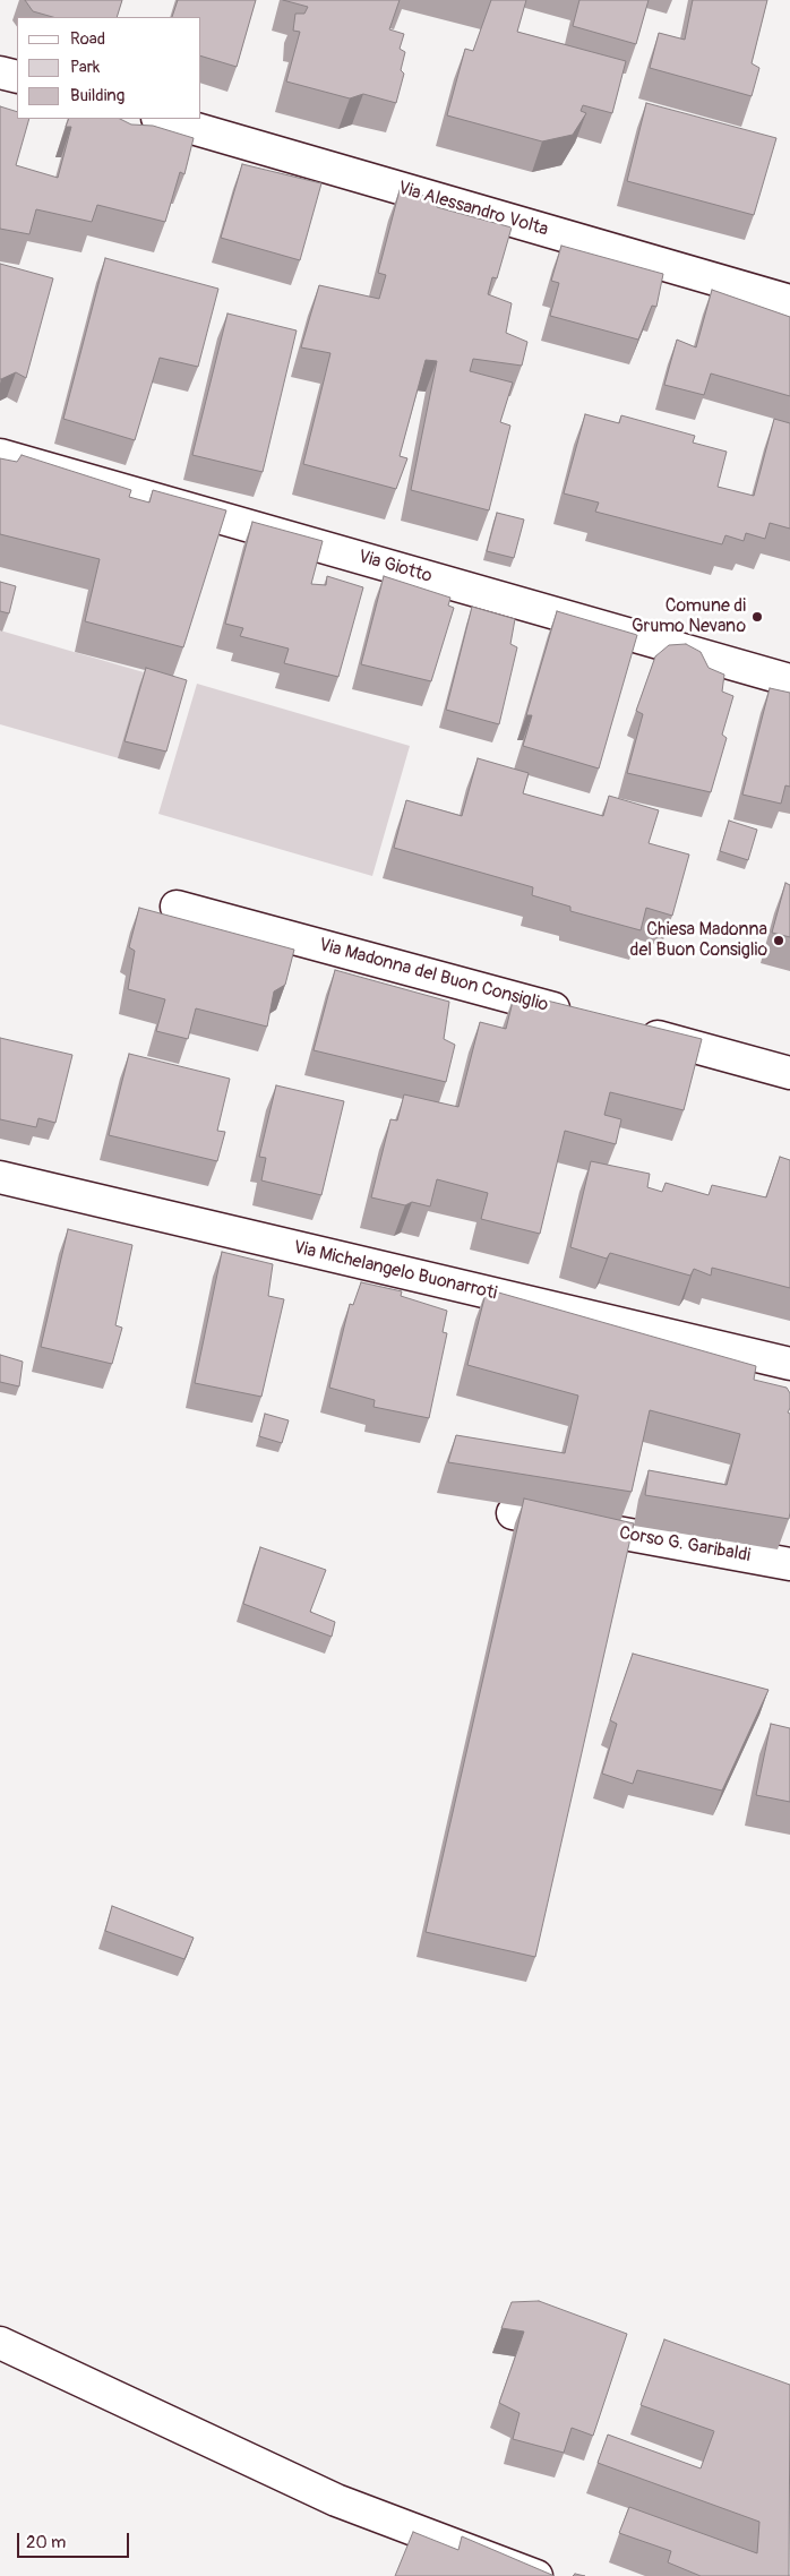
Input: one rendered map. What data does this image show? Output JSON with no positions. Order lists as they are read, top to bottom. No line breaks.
{"streets":{"street":["Via Alessandro Volta","Via Giotto","Via Madonna del Buon Consiglio","Via Michelangelo Buonarroti","Corso G. Garibaldi"]},"places":["Comune di Grumo Nevano","Chiesa Madonna del Buon Consiglio"],"legend":["Road","Park","Building"],"scale_bar":"20 m"}
